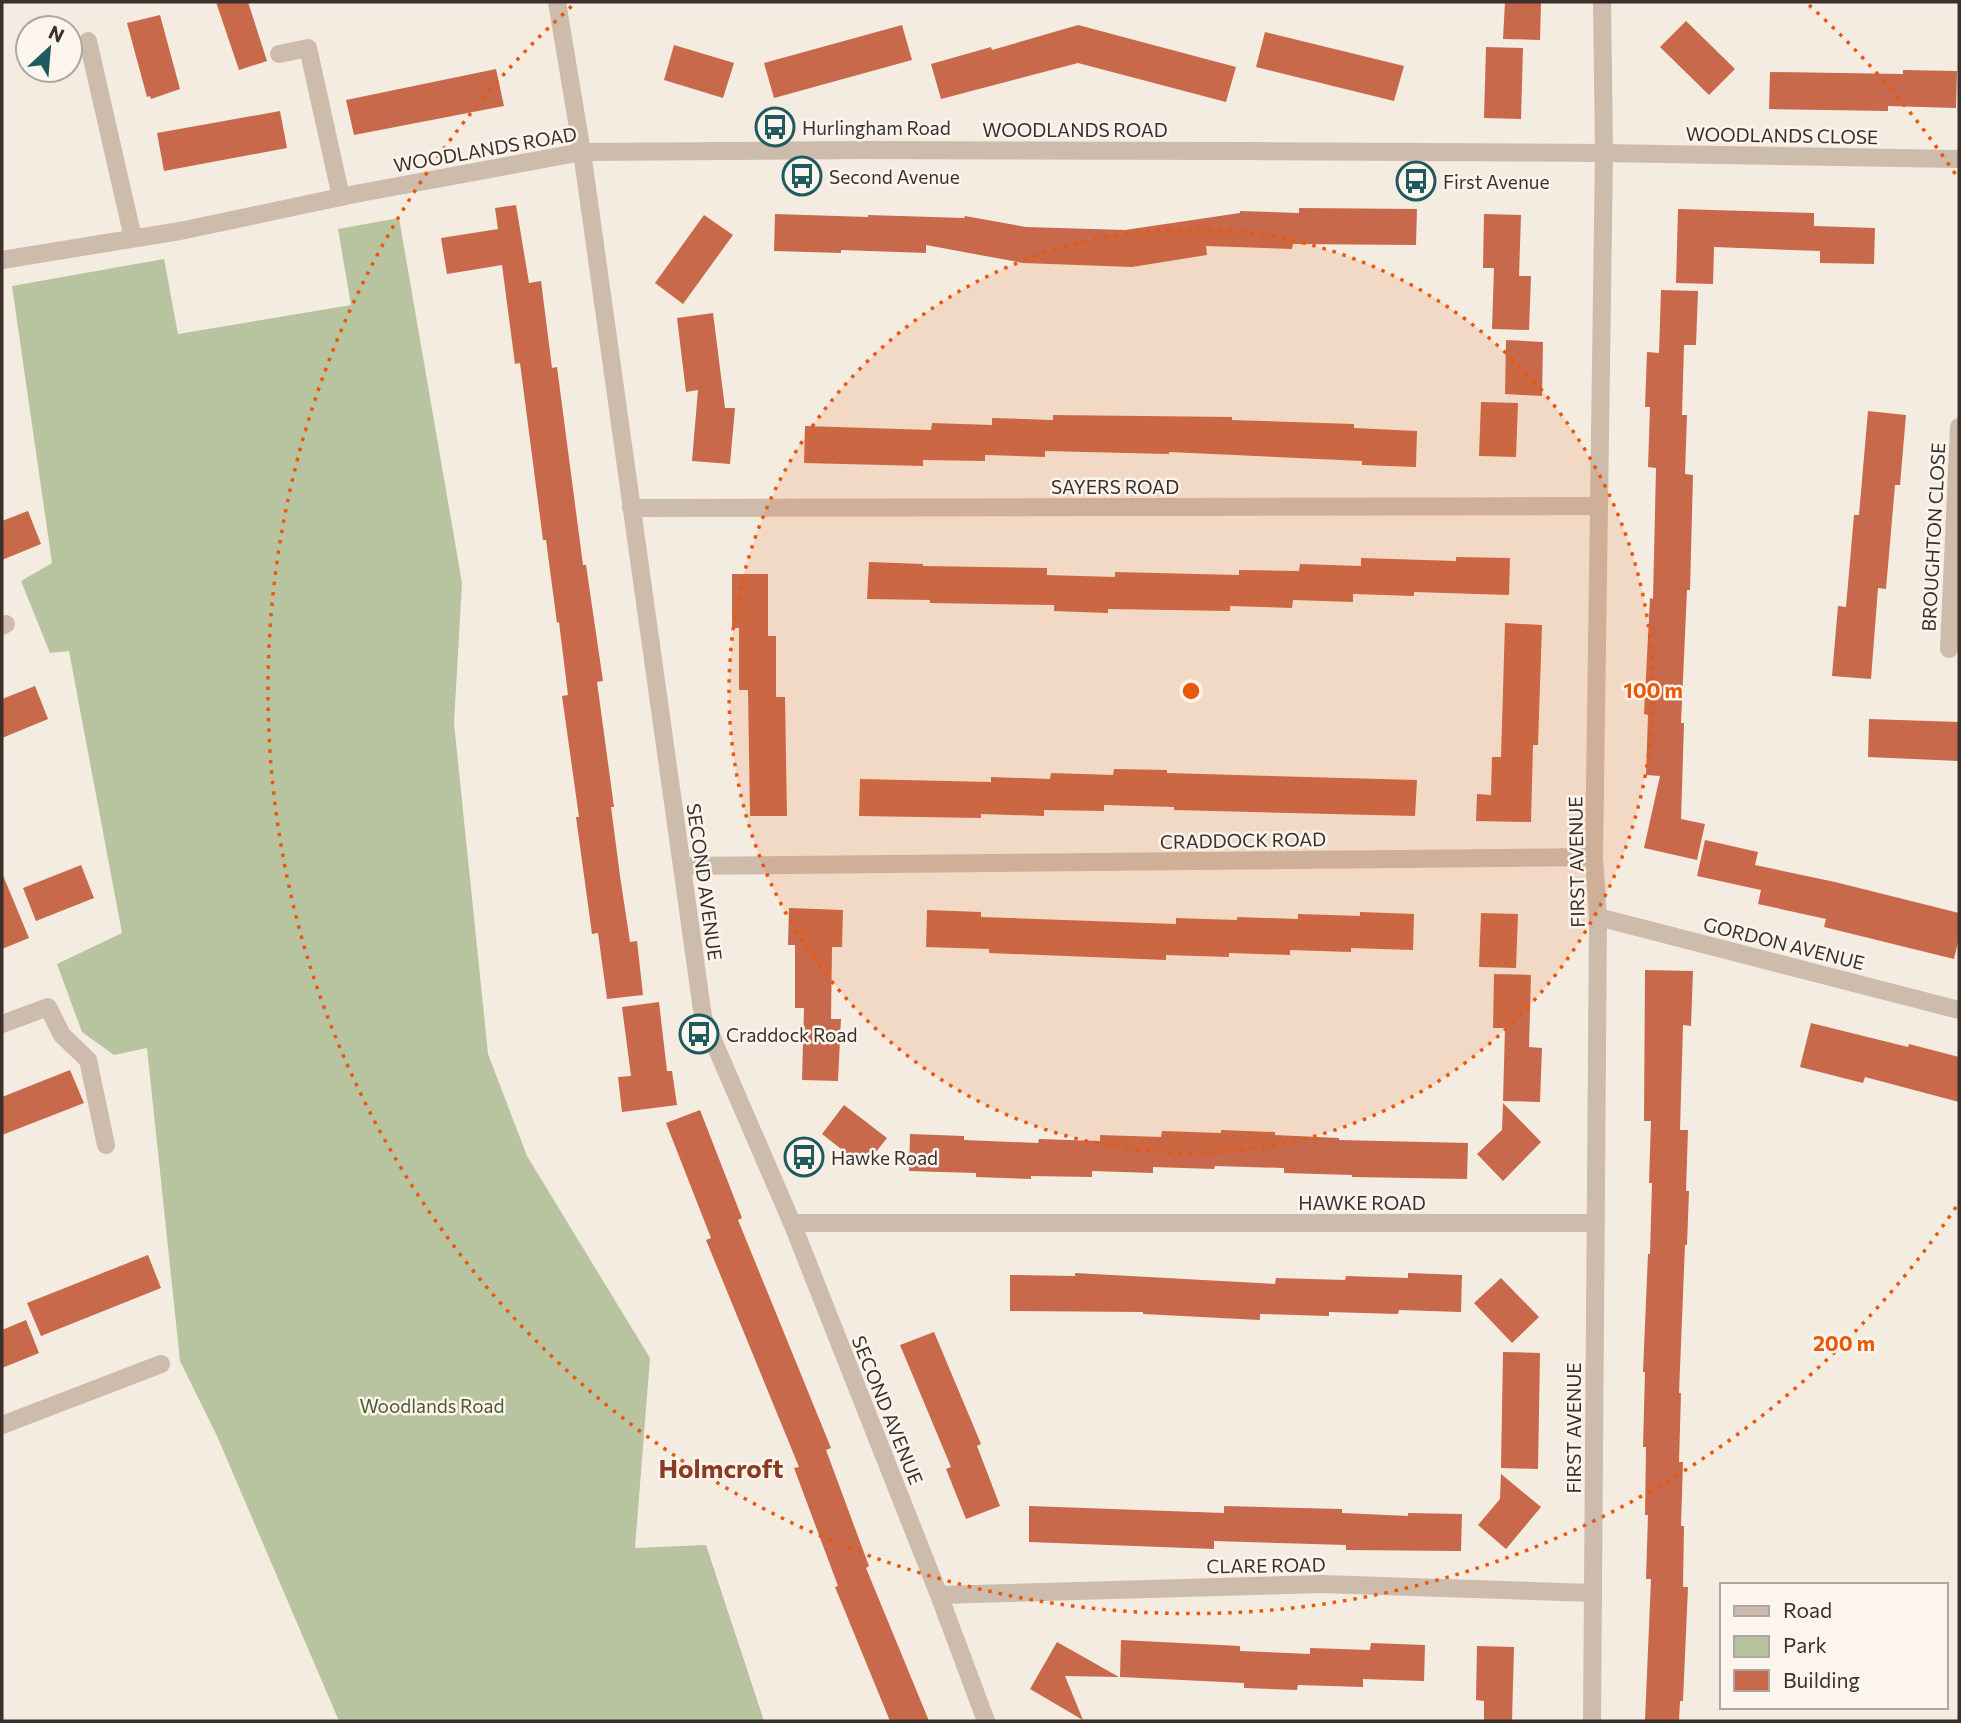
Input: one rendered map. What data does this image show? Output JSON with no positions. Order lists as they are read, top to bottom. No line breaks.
{"streets":{"street":["WOODLANDS ROAD","WOODLANDS CLOSE","SAYERS ROAD","BROUGHTON CLOSE","CRADDOCK ROAD","FIRST AVENUE","SECOND AVENUE","GORDON AVENUE","HAWKE ROAD","CLARE ROAD"]},"crossings":[["WOODLANDS ROAD","WOODLANDS CLOSE"],["WOODLANDS ROAD","FIRST AVENUE"],["WOODLANDS ROAD","SECOND AVENUE"],["WOODLANDS CLOSE","FIRST AVENUE"],["SAYERS ROAD","FIRST AVENUE"],["SAYERS ROAD","SECOND AVENUE"],["CRADDOCK ROAD","FIRST AVENUE"],["CRADDOCK ROAD","SECOND AVENUE"],["FIRST AVENUE","GORDON AVENUE"],["FIRST AVENUE","HAWKE ROAD"],["FIRST AVENUE","CLARE ROAD"],["SECOND AVENUE","HAWKE ROAD"],["SECOND AVENUE","CLARE ROAD"]],"districts":["Holmcroft"],"parks":["Woodlands Road"],"places":{"bus stop":["Hurlingham Road","Second Avenue","First Avenue","Craddock Road","Hawke Road"]},"legend":["Road","Park","Building"],"north":"top right","rings":["100 m","200 m"]}
